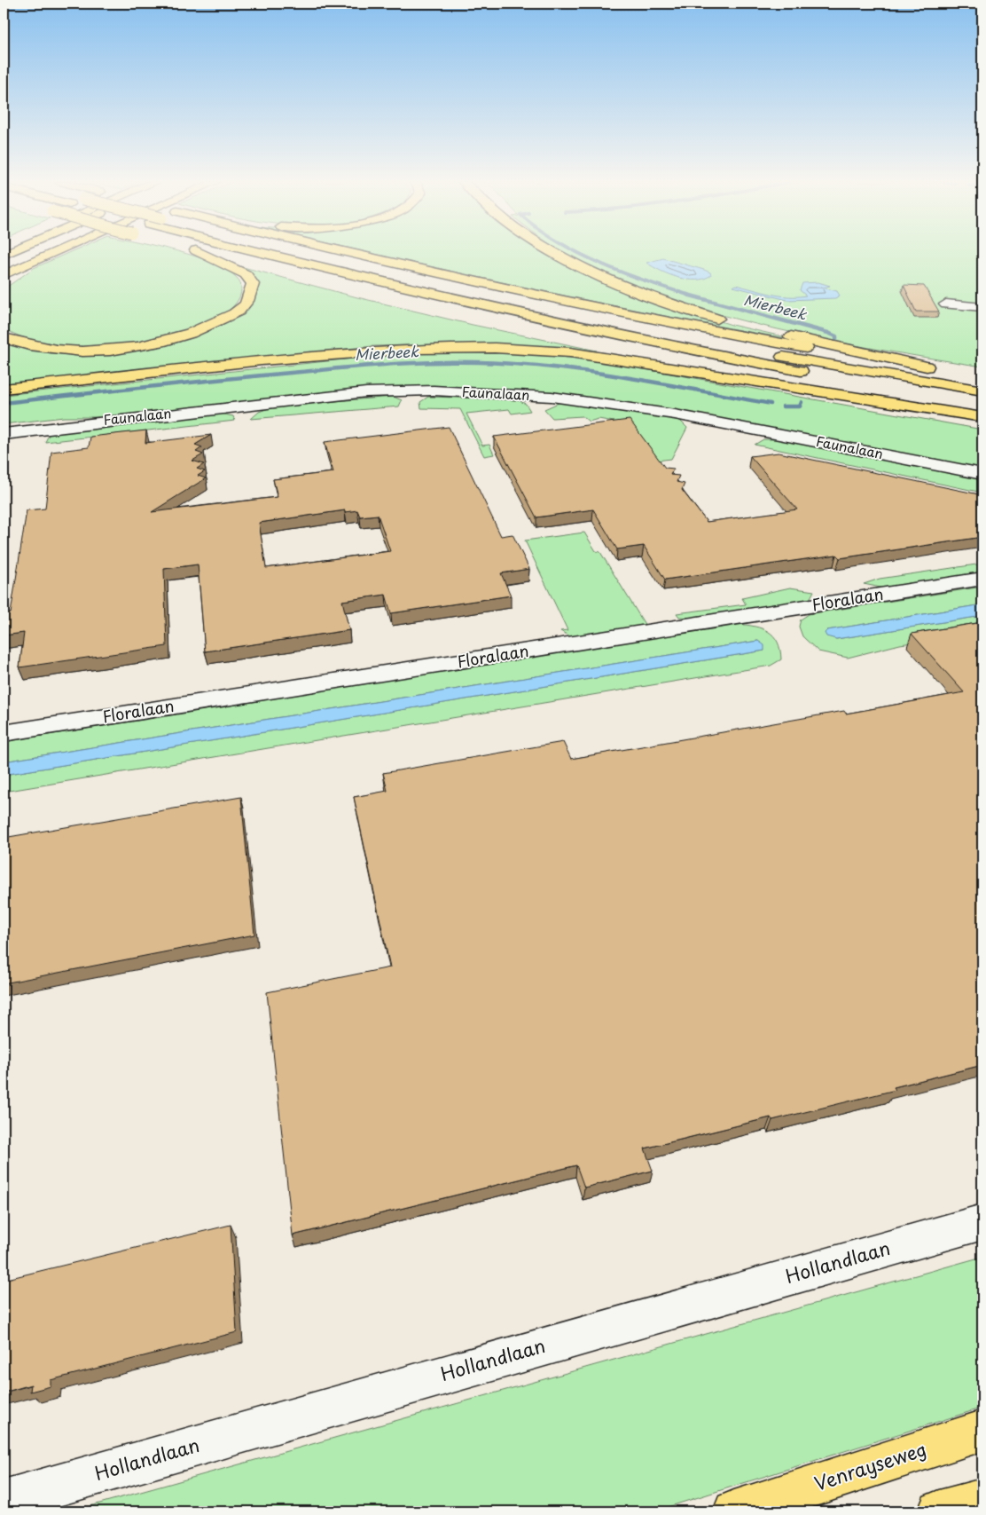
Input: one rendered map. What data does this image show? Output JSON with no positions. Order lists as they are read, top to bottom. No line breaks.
{"streets":{"main road":["Venrayseweg"],"street":["Faunalaan","Floralaan","Hollandlaan"]},"water":["Mierbeek"]}
